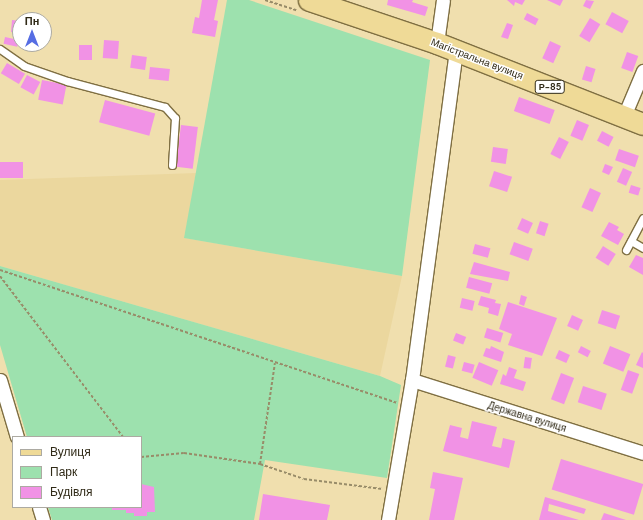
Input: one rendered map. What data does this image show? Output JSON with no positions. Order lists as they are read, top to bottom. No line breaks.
{"streets":{"main road":["Магістральна вулиця","Р-85"],"street":["Державна вулиця"]},"legend":["Вулиця","Парк","Будівля"],"north":"top"}
